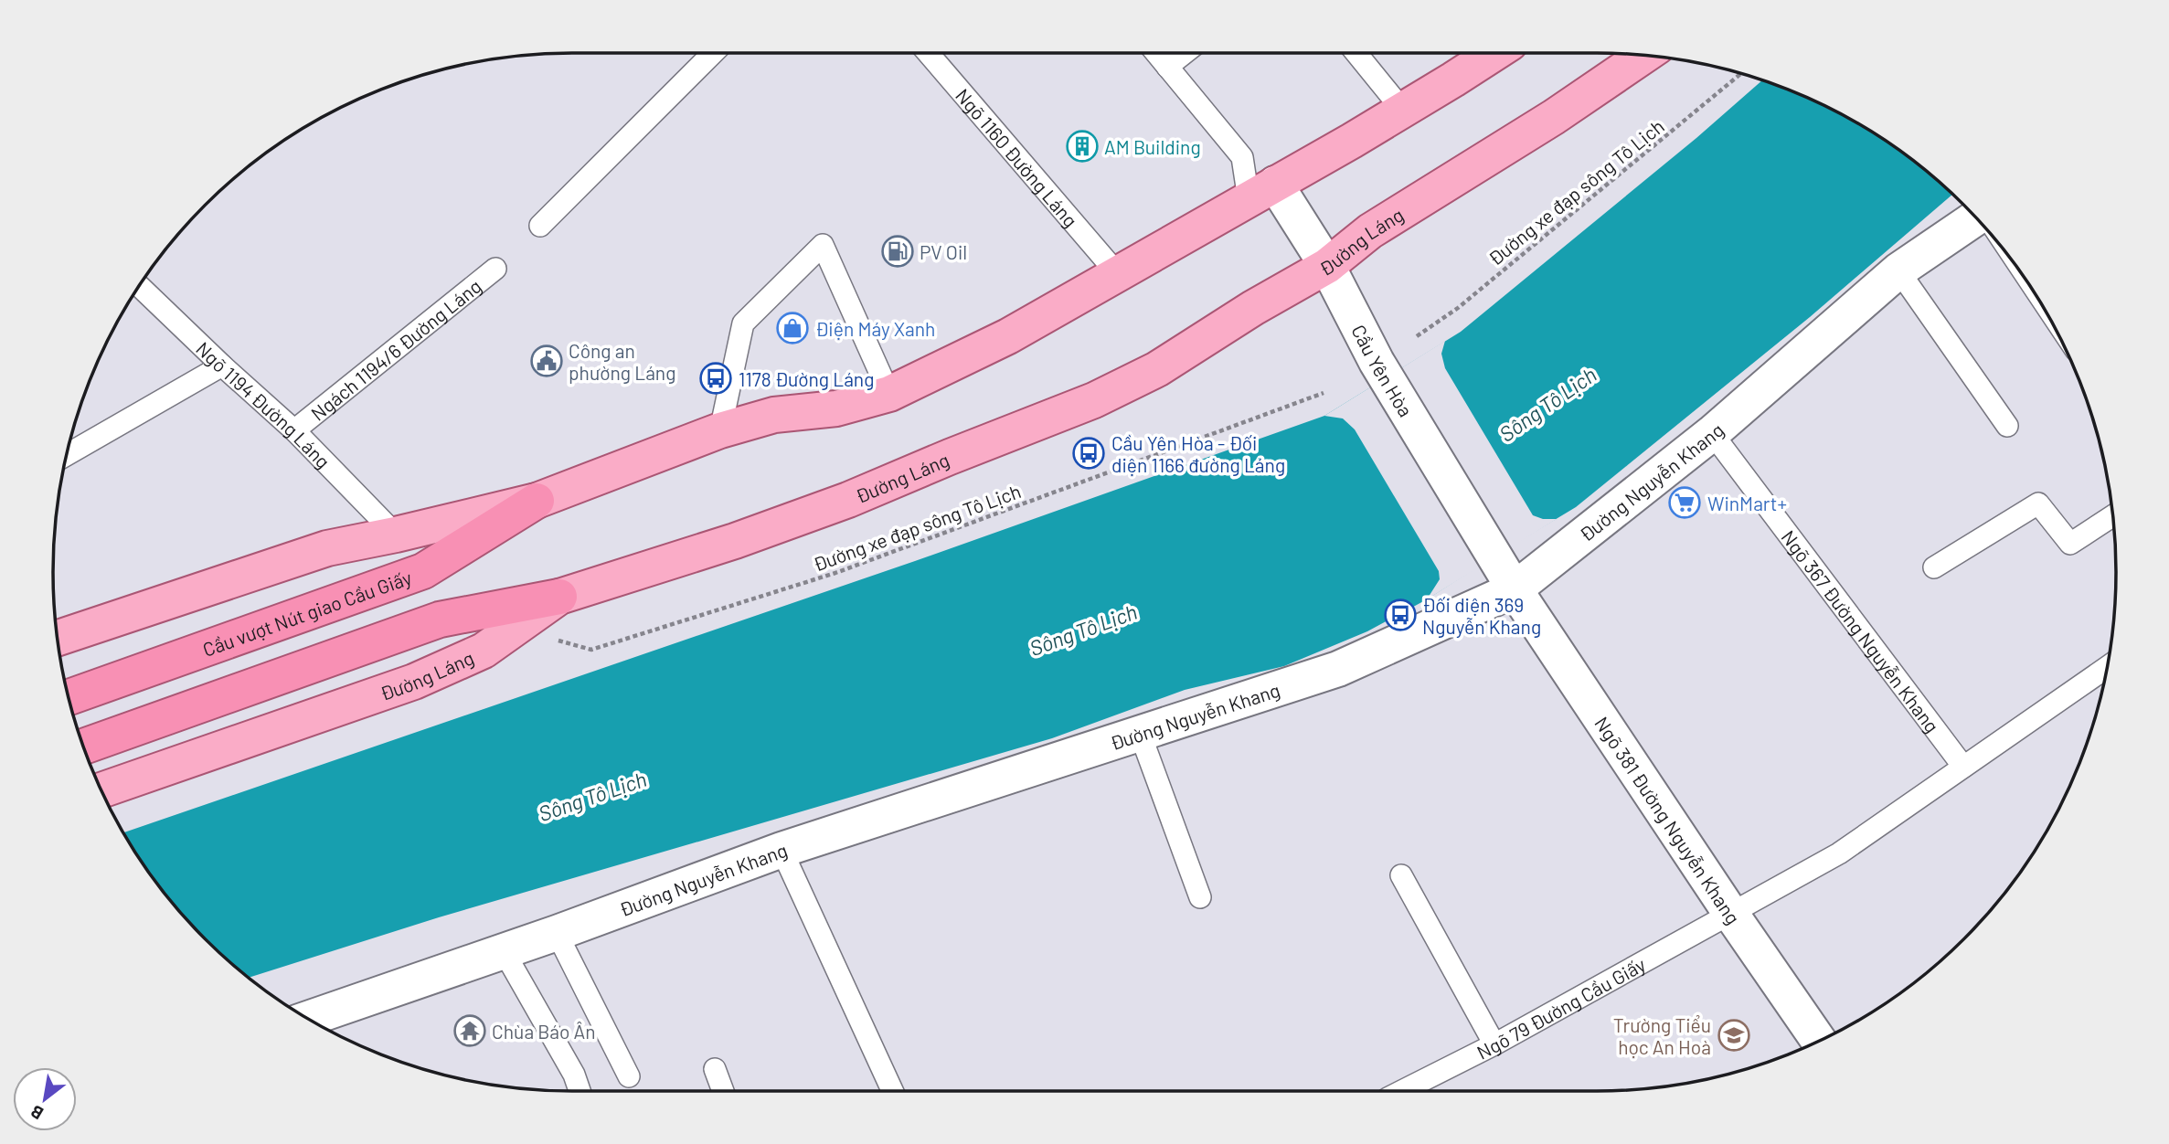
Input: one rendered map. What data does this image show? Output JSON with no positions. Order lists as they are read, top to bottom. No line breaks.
{"streets":{"highway":["Cầu vượt Nút giao Cầu Giấy"],"main road":["Đường Láng","Cầu Yên Hòa","Đường Nguyễn Khang","Ngõ 381 Đường Nguyễn Khang"],"lane":["Ngõ 1160 Đường Láng","Ngách 1194/6 Đường Láng","Ngõ 1194 Đường Láng","Ngõ 367 Đường Nguyễn Khang","Ngõ 79 Đường Cầu Giấy"],"path":["Đường xe đạp sông Tô Lịch"]},"crossings":[["Đường xe đạp sông Tô Lịch","Đường Láng"],["Đường Láng","Cầu Yên Hòa"],["Ngách 1194/6 Đường Láng","Ngõ 1194 Đường Láng"],["Cầu Yên Hòa","Đường Nguyễn Khang"],["Cầu Yên Hòa","Ngõ 381 Đường Nguyễn Khang"],["Đường Nguyễn Khang","Ngõ 367 Đường Nguyễn Khang"],["Đường Nguyễn Khang","Ngõ 381 Đường Nguyễn Khang"],["Ngõ 367 Đường Nguyễn Khang","Ngõ 79 Đường Cầu Giấy"],["Ngõ 381 Đường Nguyễn Khang","Ngõ 79 Đường Cầu Giấy"]],"water":["Sông Tô Lịch"],"places":{"building":["AM Building"],"fuel station":["PV Oil"],"shop":["Điện Máy Xanh"],"public building":["Công an phường Láng"],"bus stop":["1178 Đường Láng","Cầu Yên Hòa - Đối diện 1166 đường Láng","Đối diện 369 Nguyễn Khang"],"supermarket":["WinMart+"],"temple":["Chùa Báo Ân"],"school or university":["Trường Tiểu học An Hoà"]},"north":"bottom left"}
